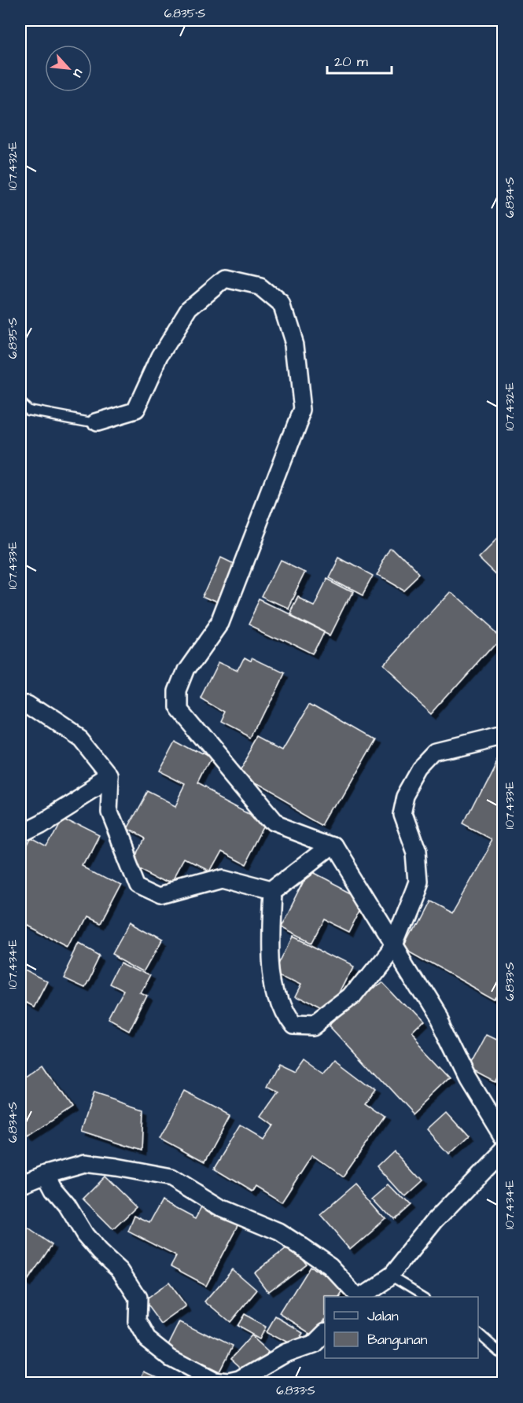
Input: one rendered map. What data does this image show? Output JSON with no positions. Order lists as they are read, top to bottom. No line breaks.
{"legend":["Jalan","Bangunan"],"scale_bar":"20 m","north":"bottom right","coordinates":["6.835°S","107.432°E","6.834°S","107.433°E","107.434°E","6.833°S"]}
